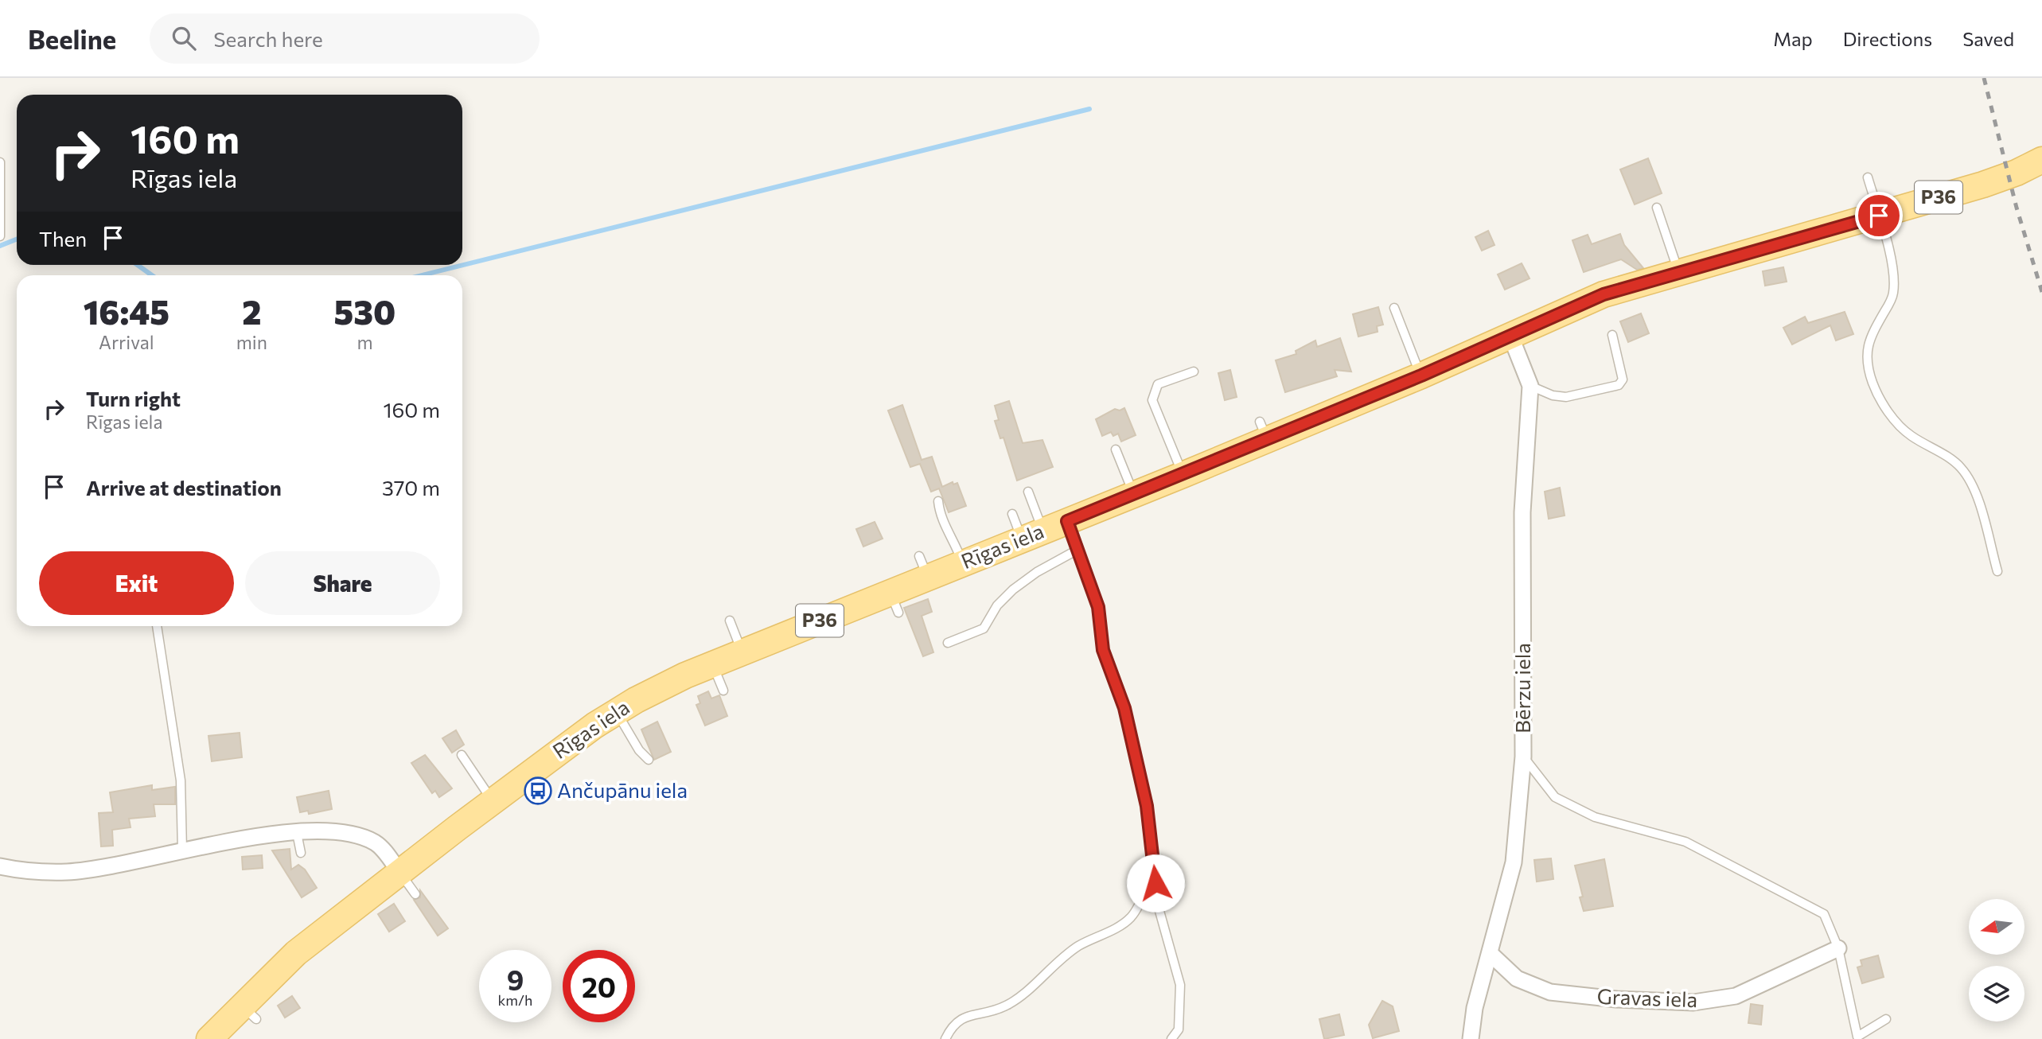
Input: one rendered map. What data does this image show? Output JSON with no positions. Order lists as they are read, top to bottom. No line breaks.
{"streets":{"main road":["P36","Rīgas iela"],"street":["Bērzu iela","Gravas iela"]},"crossings":[["Rīgas iela","Bērzu iela"],["Bērzu iela","Gravas iela"]],"places":{"bus stop":["Ančupānu iela"]},"north":"left","page":{"header":"Beeline","search":"Search here","nav":["Map","Directions","Saved"],"turn":["160 m","Rīgas iela"],"then":"Then","eta":["16:45","Arrival","2","min","530","m"],"list":[{"name":"Turn right","note":"Rīgas iela","value":"160 m"},{"name":"Arrive at destination","value":"370 m"}],"buttons":["Exit","Share"],"speed":"9 km/h","limit":"20"}}
